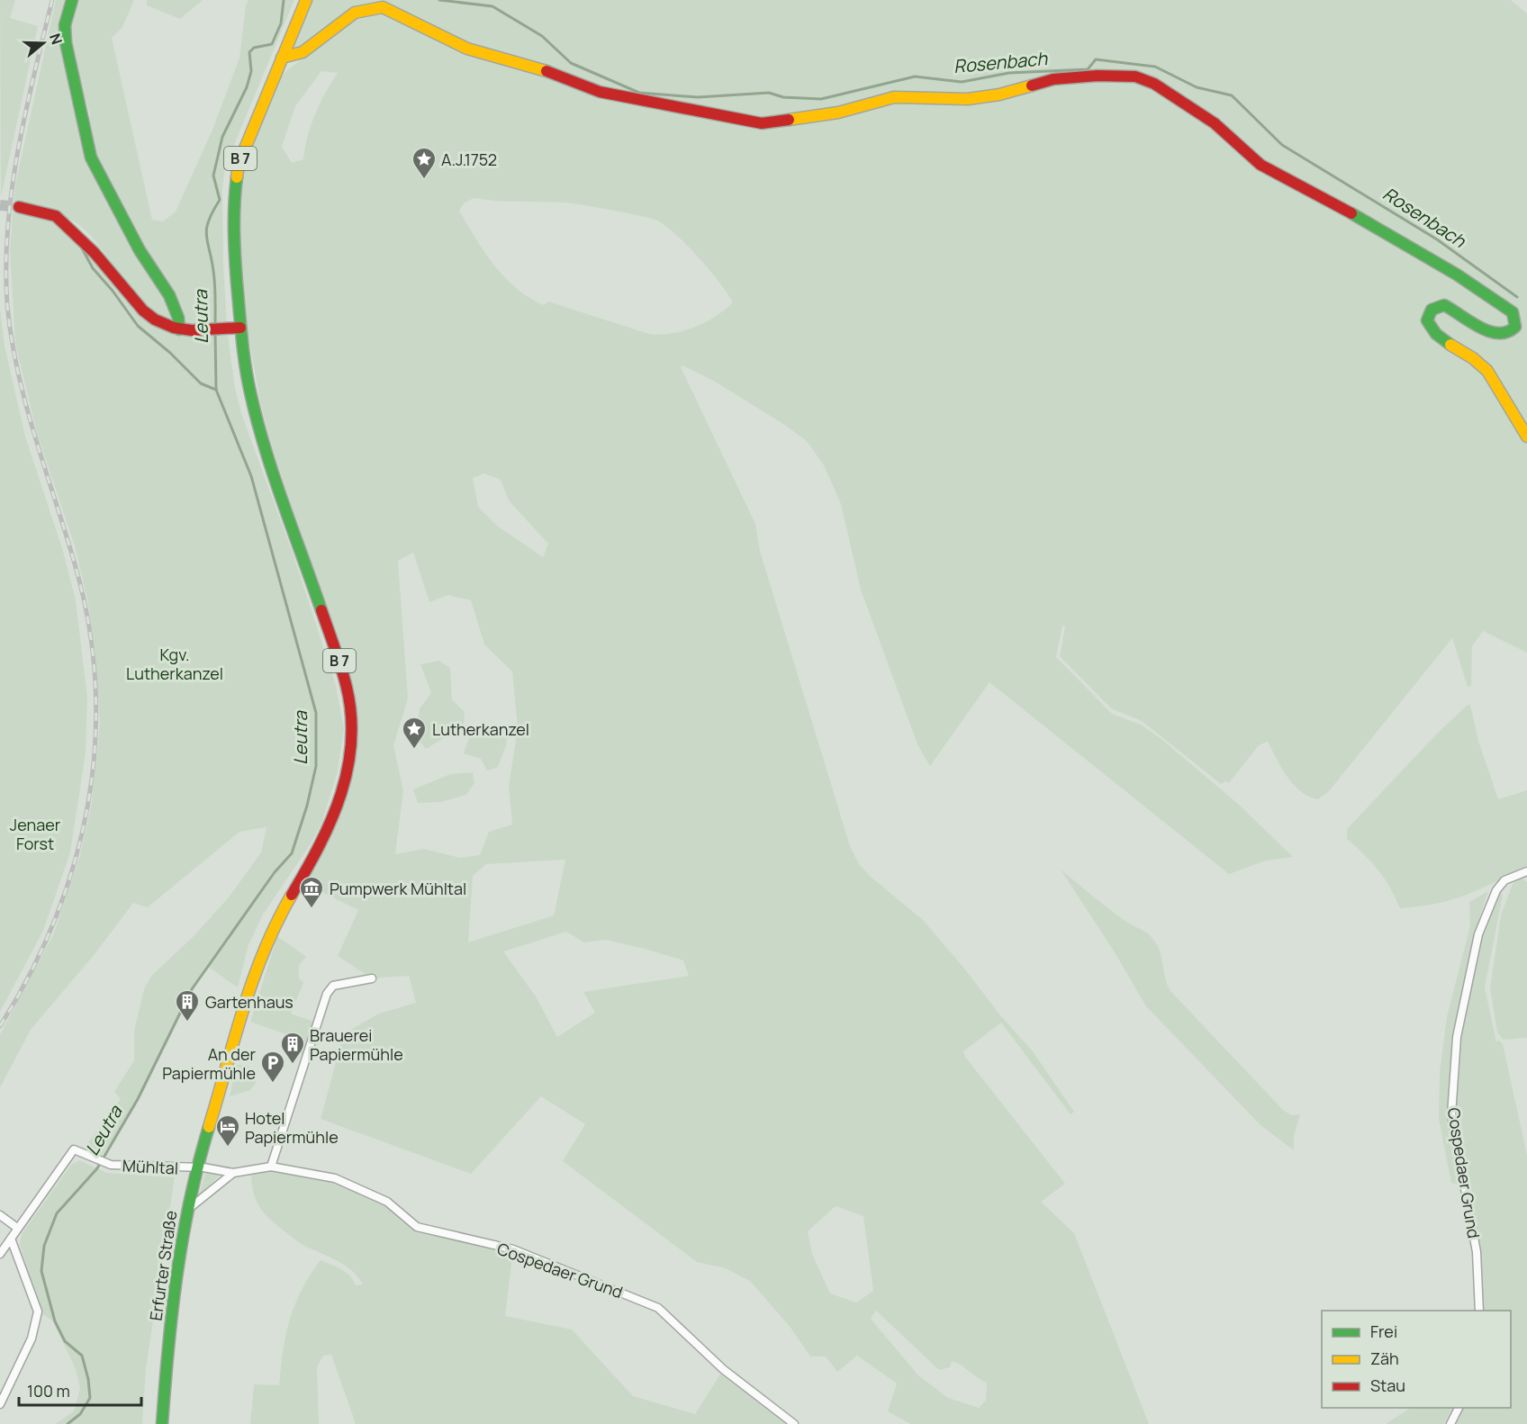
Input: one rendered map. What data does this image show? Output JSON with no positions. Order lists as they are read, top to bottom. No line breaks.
{"streets":{"street":["B 7","Mühltal","Cospedaer Grund","Erfurter Straße"]},"crossings":[["B 7","Erfurter Straße"],["Mühltal","Cospedaer Grund"],["Mühltal","Erfurter Straße"],["Cospedaer Grund","Erfurter Straße"]],"water":["Rosenbach","Leutra"],"parks":["Kgv. Lutherkanzel","Jenaer Forst"],"places":{"place":["A.J.1752","Lutherkanzel"],"museum":["Pumpwerk Mühltal"],"building":["Gartenhaus","Brauerei Papiermühle"],"parking":["An der Papiermühle"],"hotel":["Hotel Papiermühle"]},"legend":["Frei","Zäh","Stau"],"scale_bar":"100 m","north":"right"}
